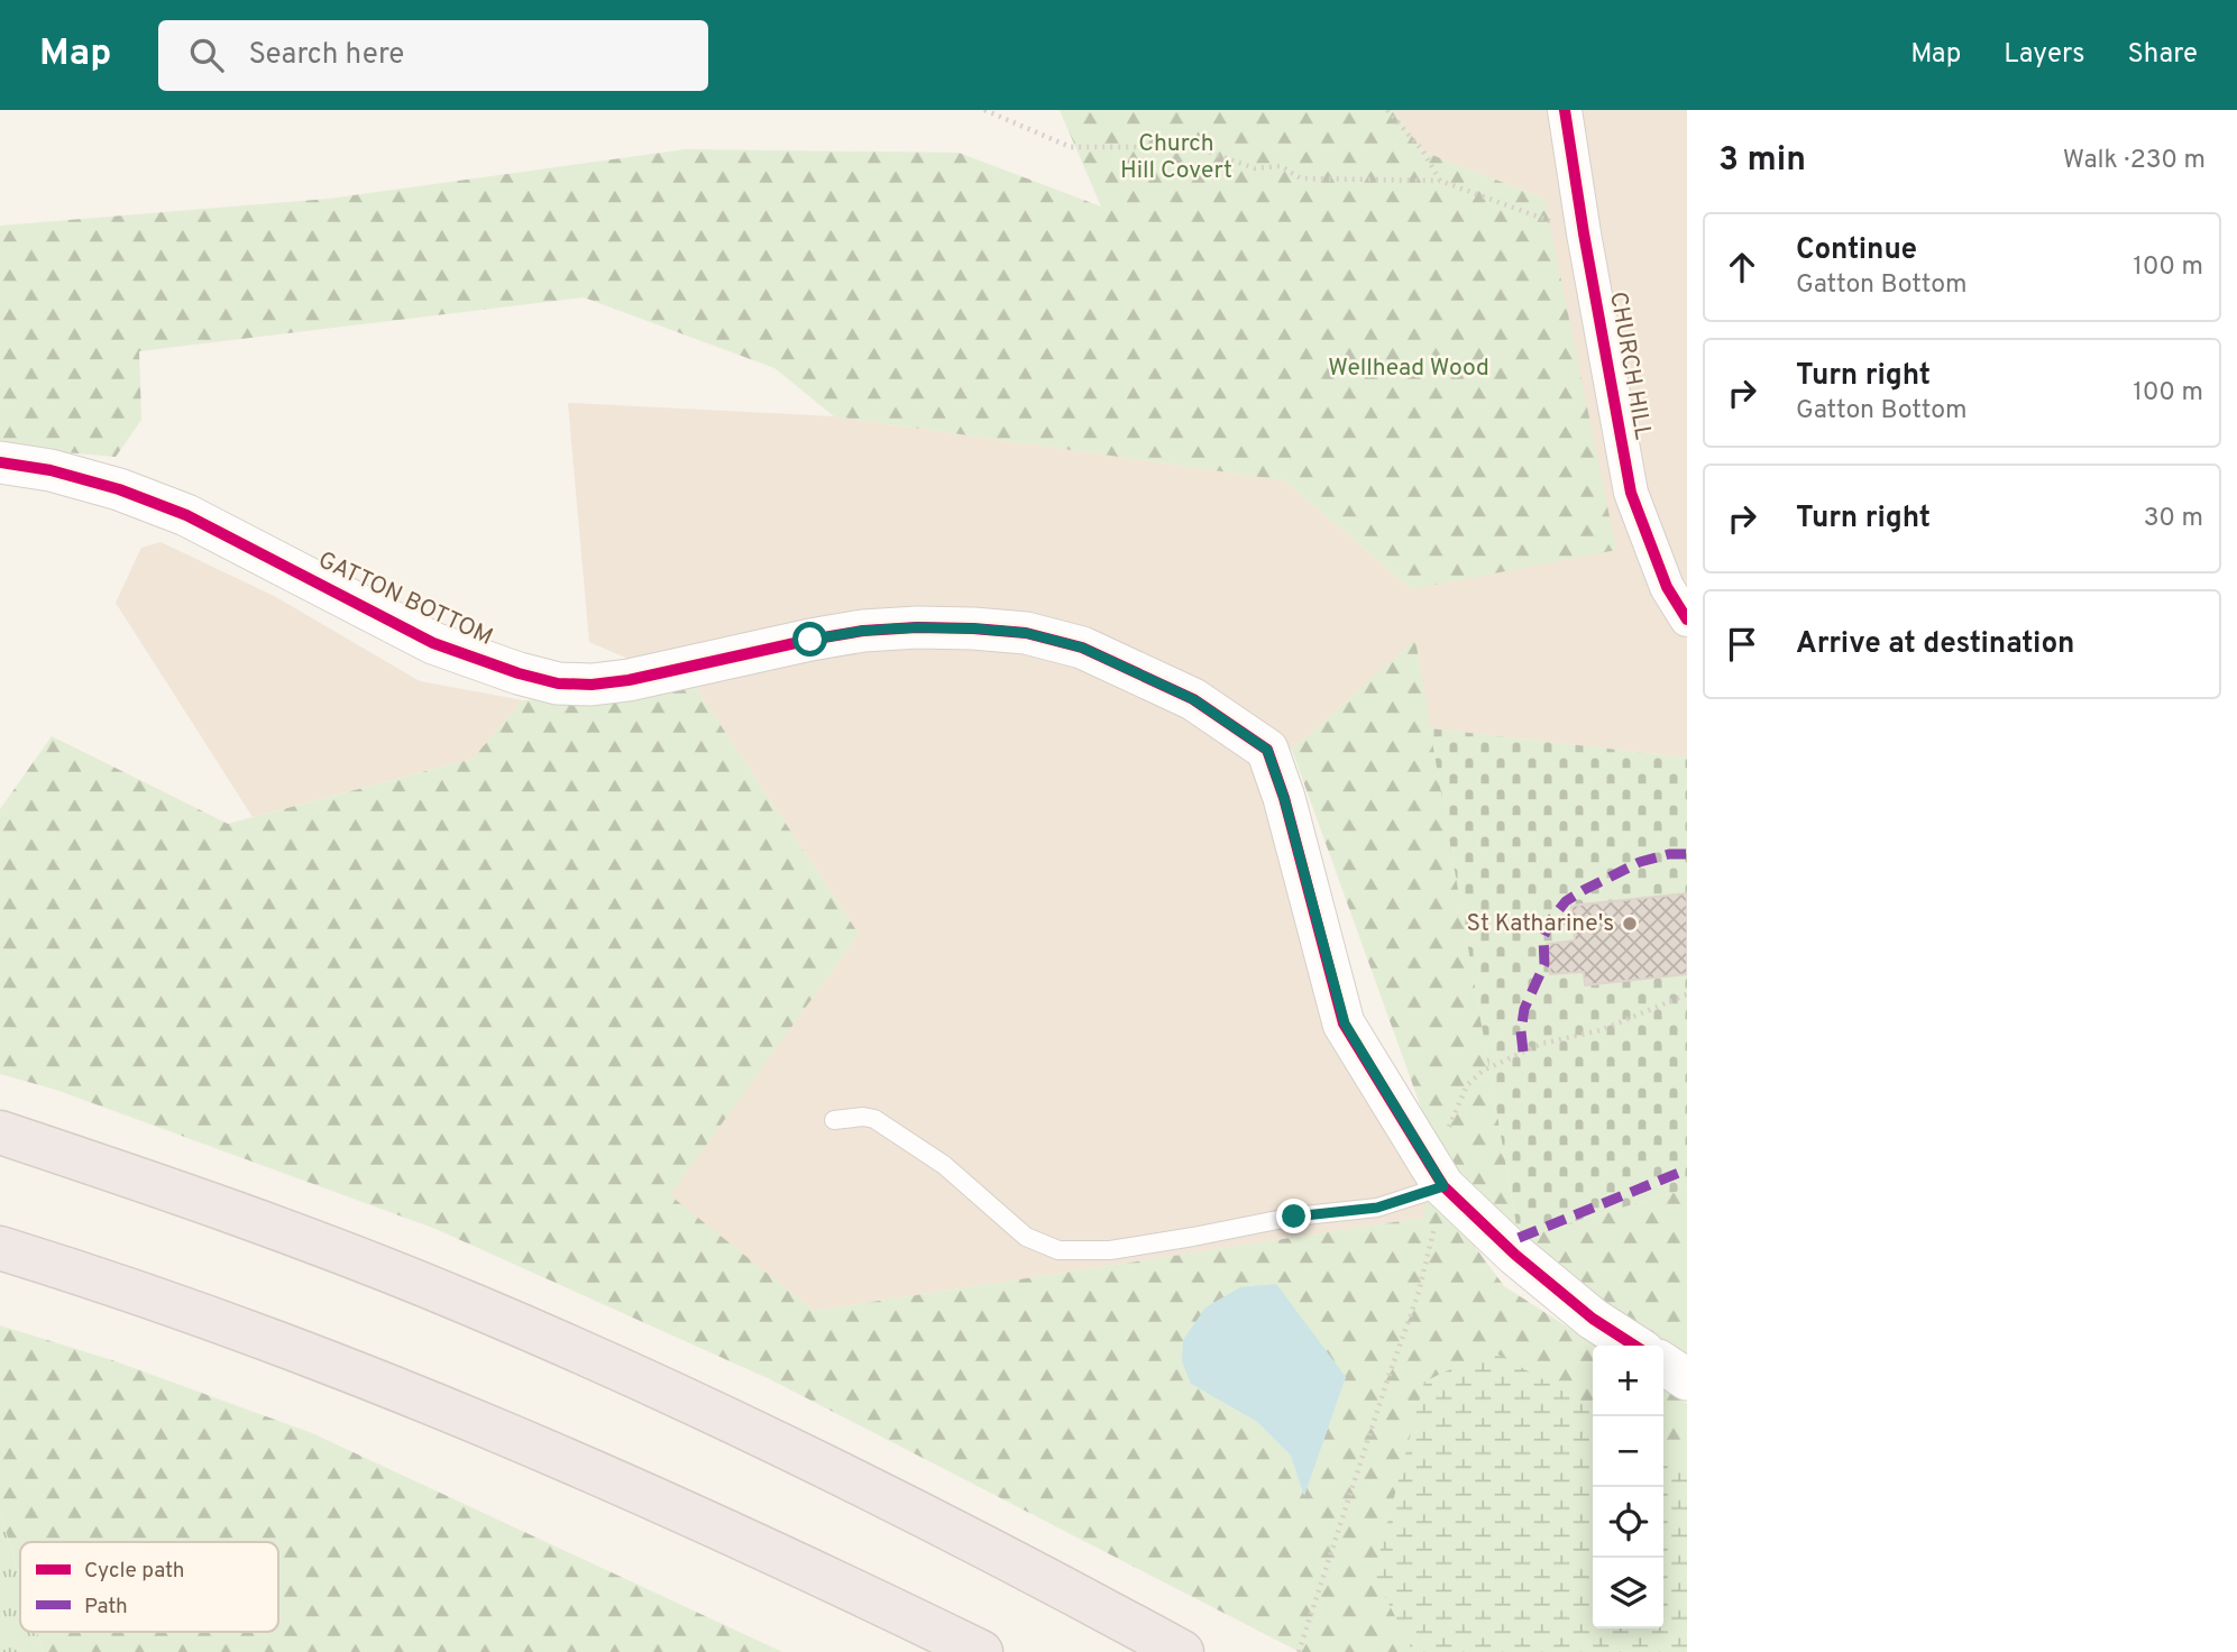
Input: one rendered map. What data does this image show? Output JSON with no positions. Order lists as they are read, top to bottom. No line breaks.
{"streets":{"street":["CHURCH HILL","GATTON BOTTOM"]},"parks":["Church Hill Covert","Wellhead Wood"],"places":["St Katharine's"],"legend":["Cycle path","Path"],"page":{"header":"Map","search":"Search here","nav":["Map","Layers","Share"],"heading":["3 min","Walk · 230 m"],"list":[["Continue","Gatton Bottom","100 m"],["Turn right","Gatton Bottom","100 m"],["Turn right","30 m"],"Arrive at destination"],"map_buttons":["+","−"]}}
